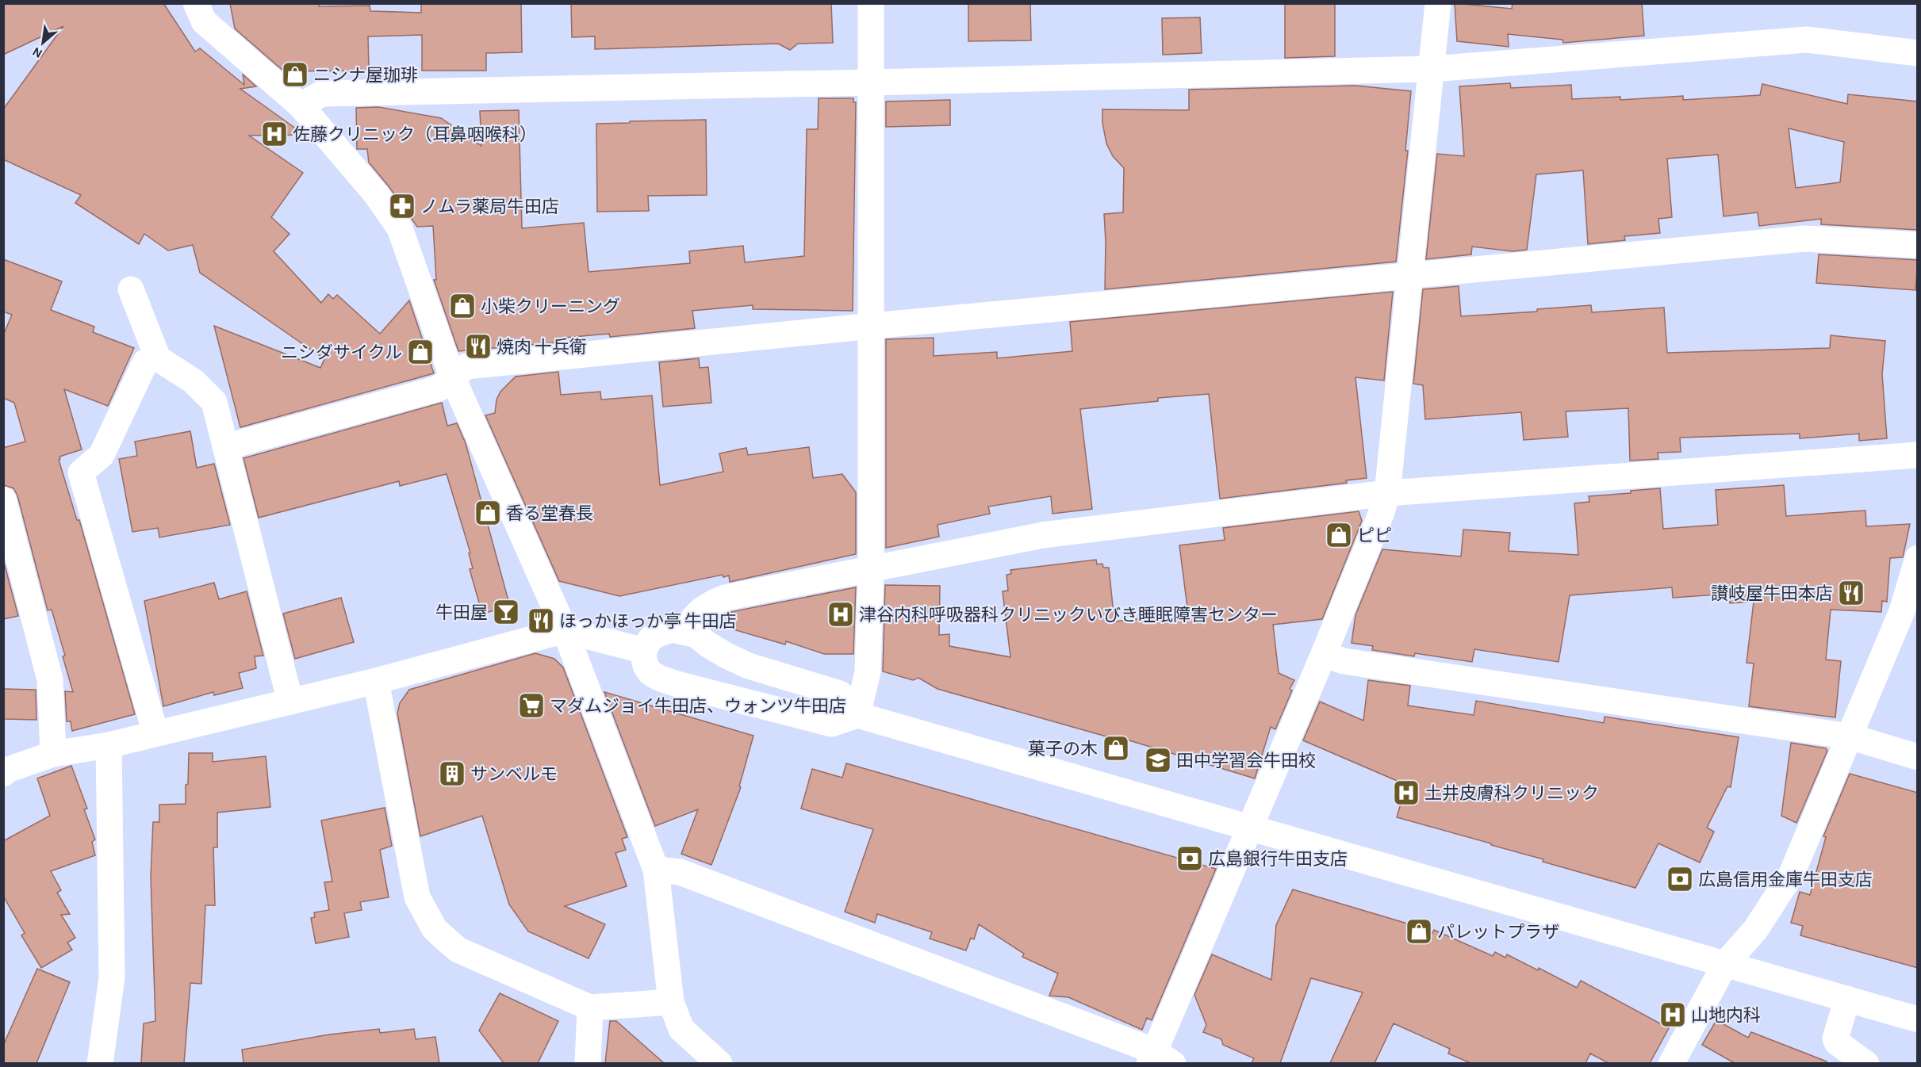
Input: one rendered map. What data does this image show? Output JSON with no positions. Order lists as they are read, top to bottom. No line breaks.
{"places":{"shop":["ニシナ屋珈琲","小柴クリーニング","ニシダサイクル","香る堂春長","ピピ","菓子の木","パレットプラザ"],"hospital":["佐藤クリニック（耳鼻咽喉科）","津谷内科呼吸器科クリニックいびき睡眠障害センター","土井皮膚科クリニック","山地内科"],"pharmacy":["ノムラ薬局牛田店"],"restaurant":["焼肉 十兵衛","讃岐屋牛田本店","ほっかほっか亭 牛田店"],"bar":["牛田屋"],"supermarket":["マダムジョイ牛田店、ウォンツ牛田店"],"school or university":["田中学習会牛田校"],"building":["サンベルモ"],"bank":["広島銀行牛田支店","広島信用金庫牛田支店"]},"north":"bottom left"}
